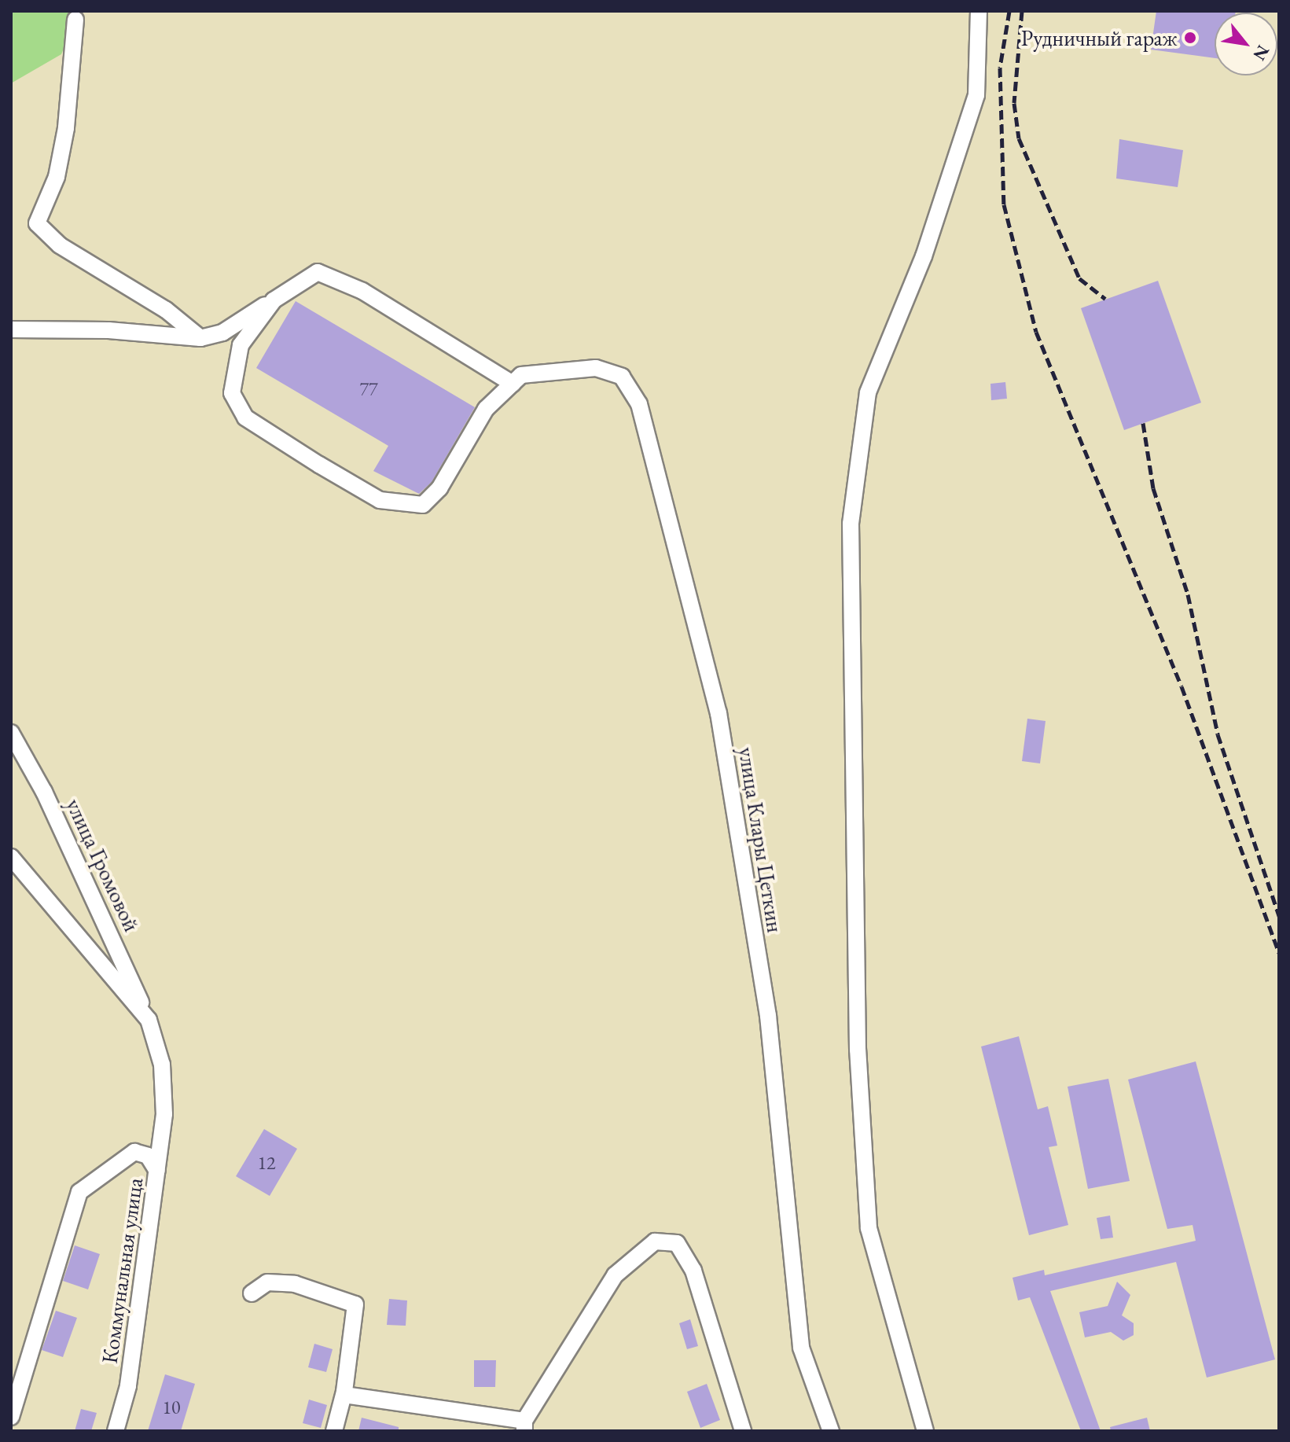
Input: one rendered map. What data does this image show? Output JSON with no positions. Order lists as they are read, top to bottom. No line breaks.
{"streets":{"street":["улица Клары Цеткин","улица Громовой","Коммунальная улица"]},"crossings":[["улица Громовой","Коммунальная улица"]],"places":["Рудничный гараж"],"house_numbers":["77","12","10"],"north":"bottom right"}
